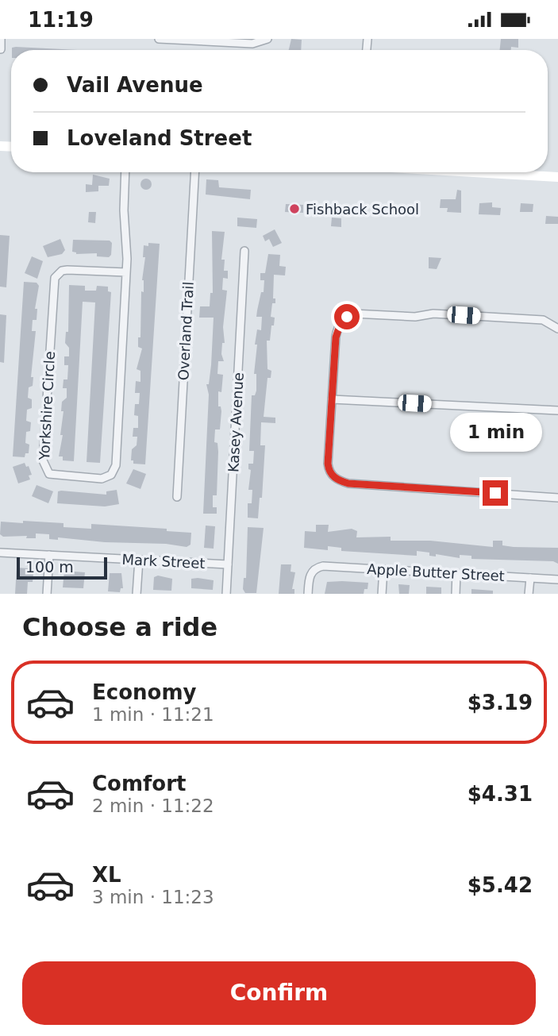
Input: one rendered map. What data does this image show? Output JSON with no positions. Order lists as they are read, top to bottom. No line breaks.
{"streets":{"street":["Overland Trail","Yorkshire Circle","Kasey Avenue","Mark Street","Apple Butter Street"]},"crossings":[["Kasey Avenue","Mark Street"]],"places":["Fishback School"],"scale_bar":"100 m","page":{"status":"11:19","banner":["Vail Avenue","Loveland Street"],"bubble":"1 min","scale":"100 m","heading":"Choose a ride","list":[{"name":"Economy","note":"1 min · 11:21","value":"$3.19"},{"name":"Comfort","note":"2 min · 11:22","value":"$4.31"},{"name":"XL","note":"3 min · 11:23","value":"$5.42"}],"buttons":"Confirm"}}
